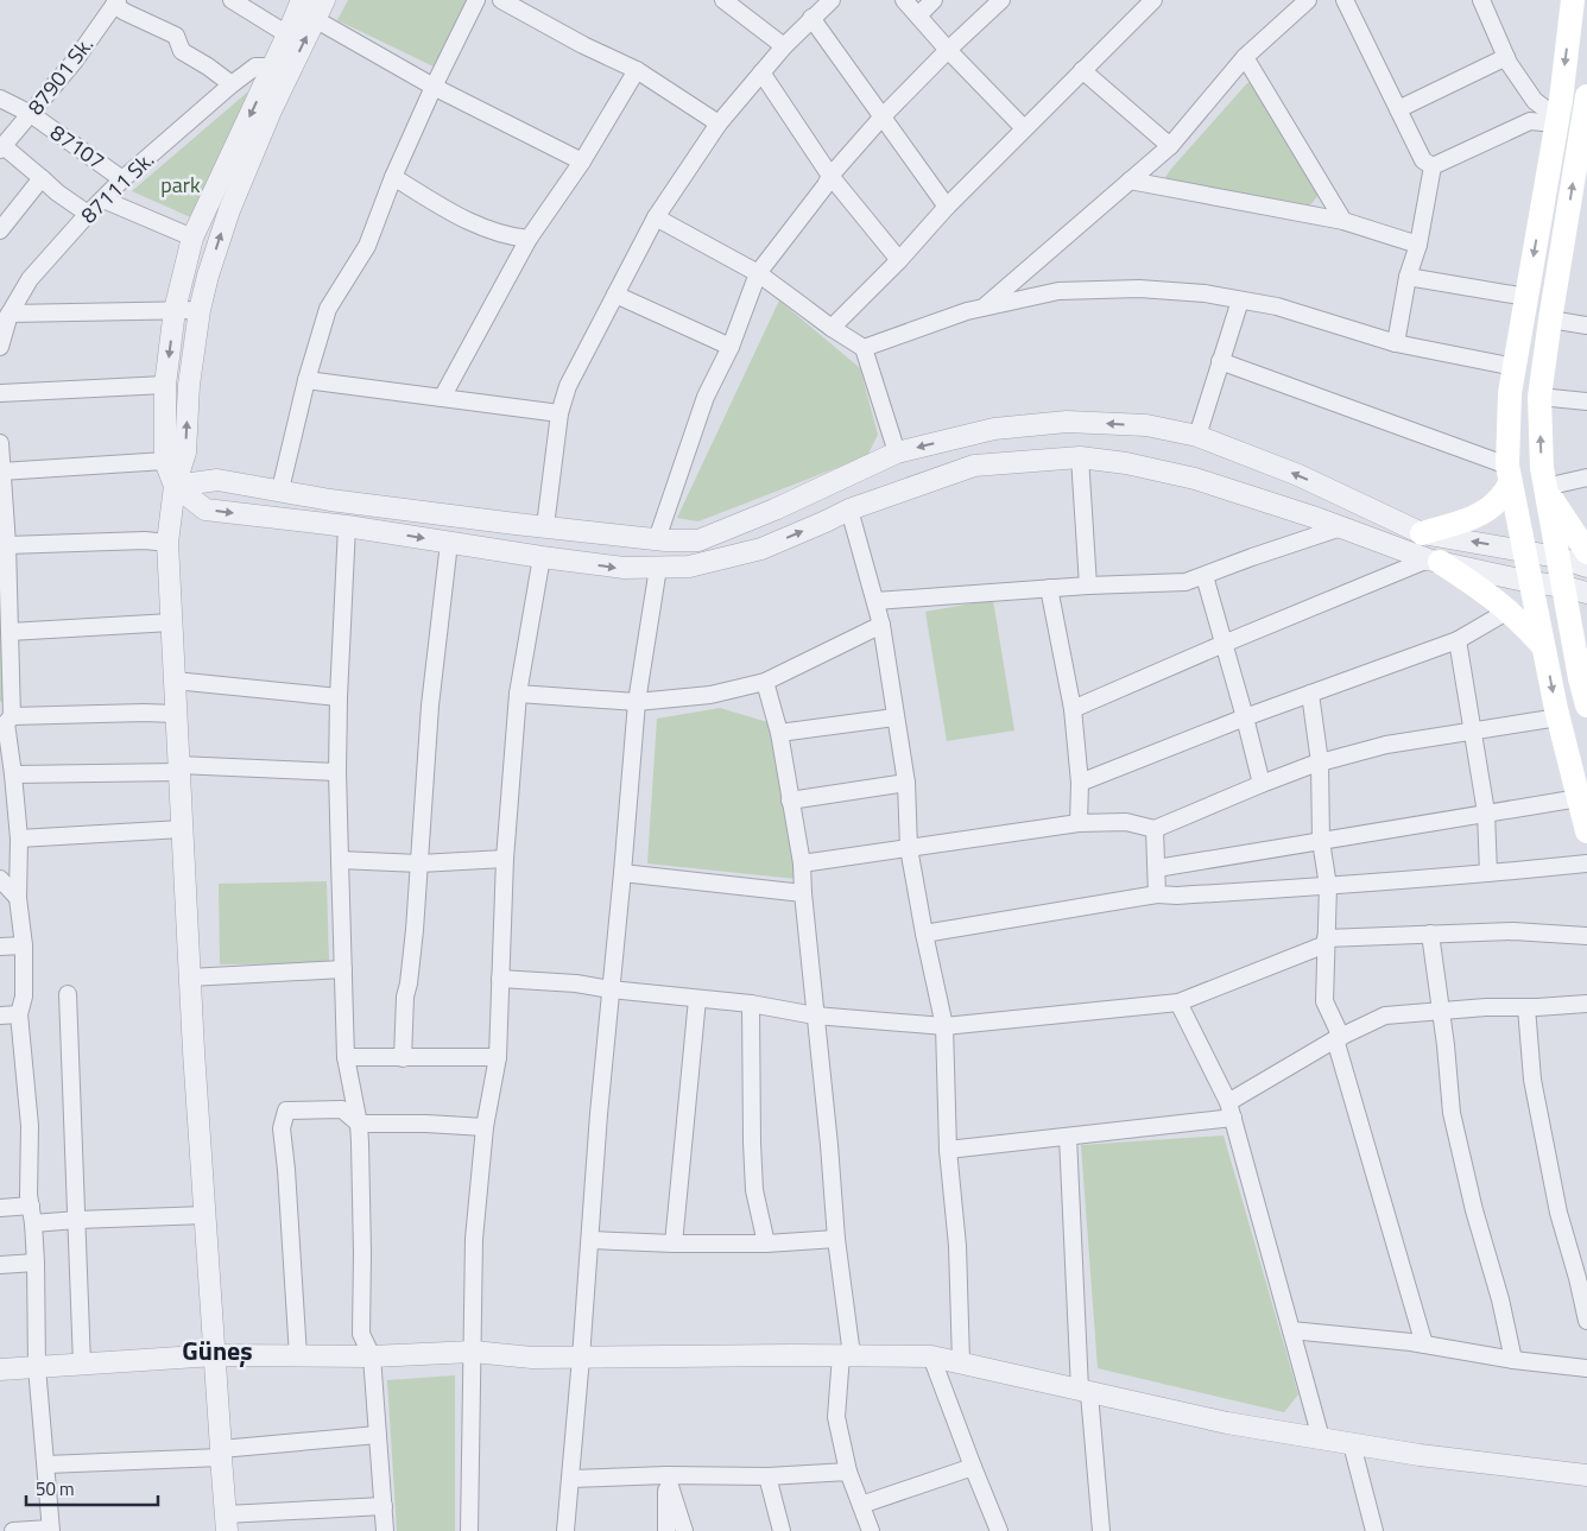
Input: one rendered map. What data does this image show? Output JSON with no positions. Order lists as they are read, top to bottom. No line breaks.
{"streets":{"street":["87901 Sk.","87107","87111 Sk."]},"crossings":[["87901 Sk.","87107"],["87107","87111 Sk."]],"districts":["Güneş"],"parks":["park"],"scale_bar":"50 m"}
